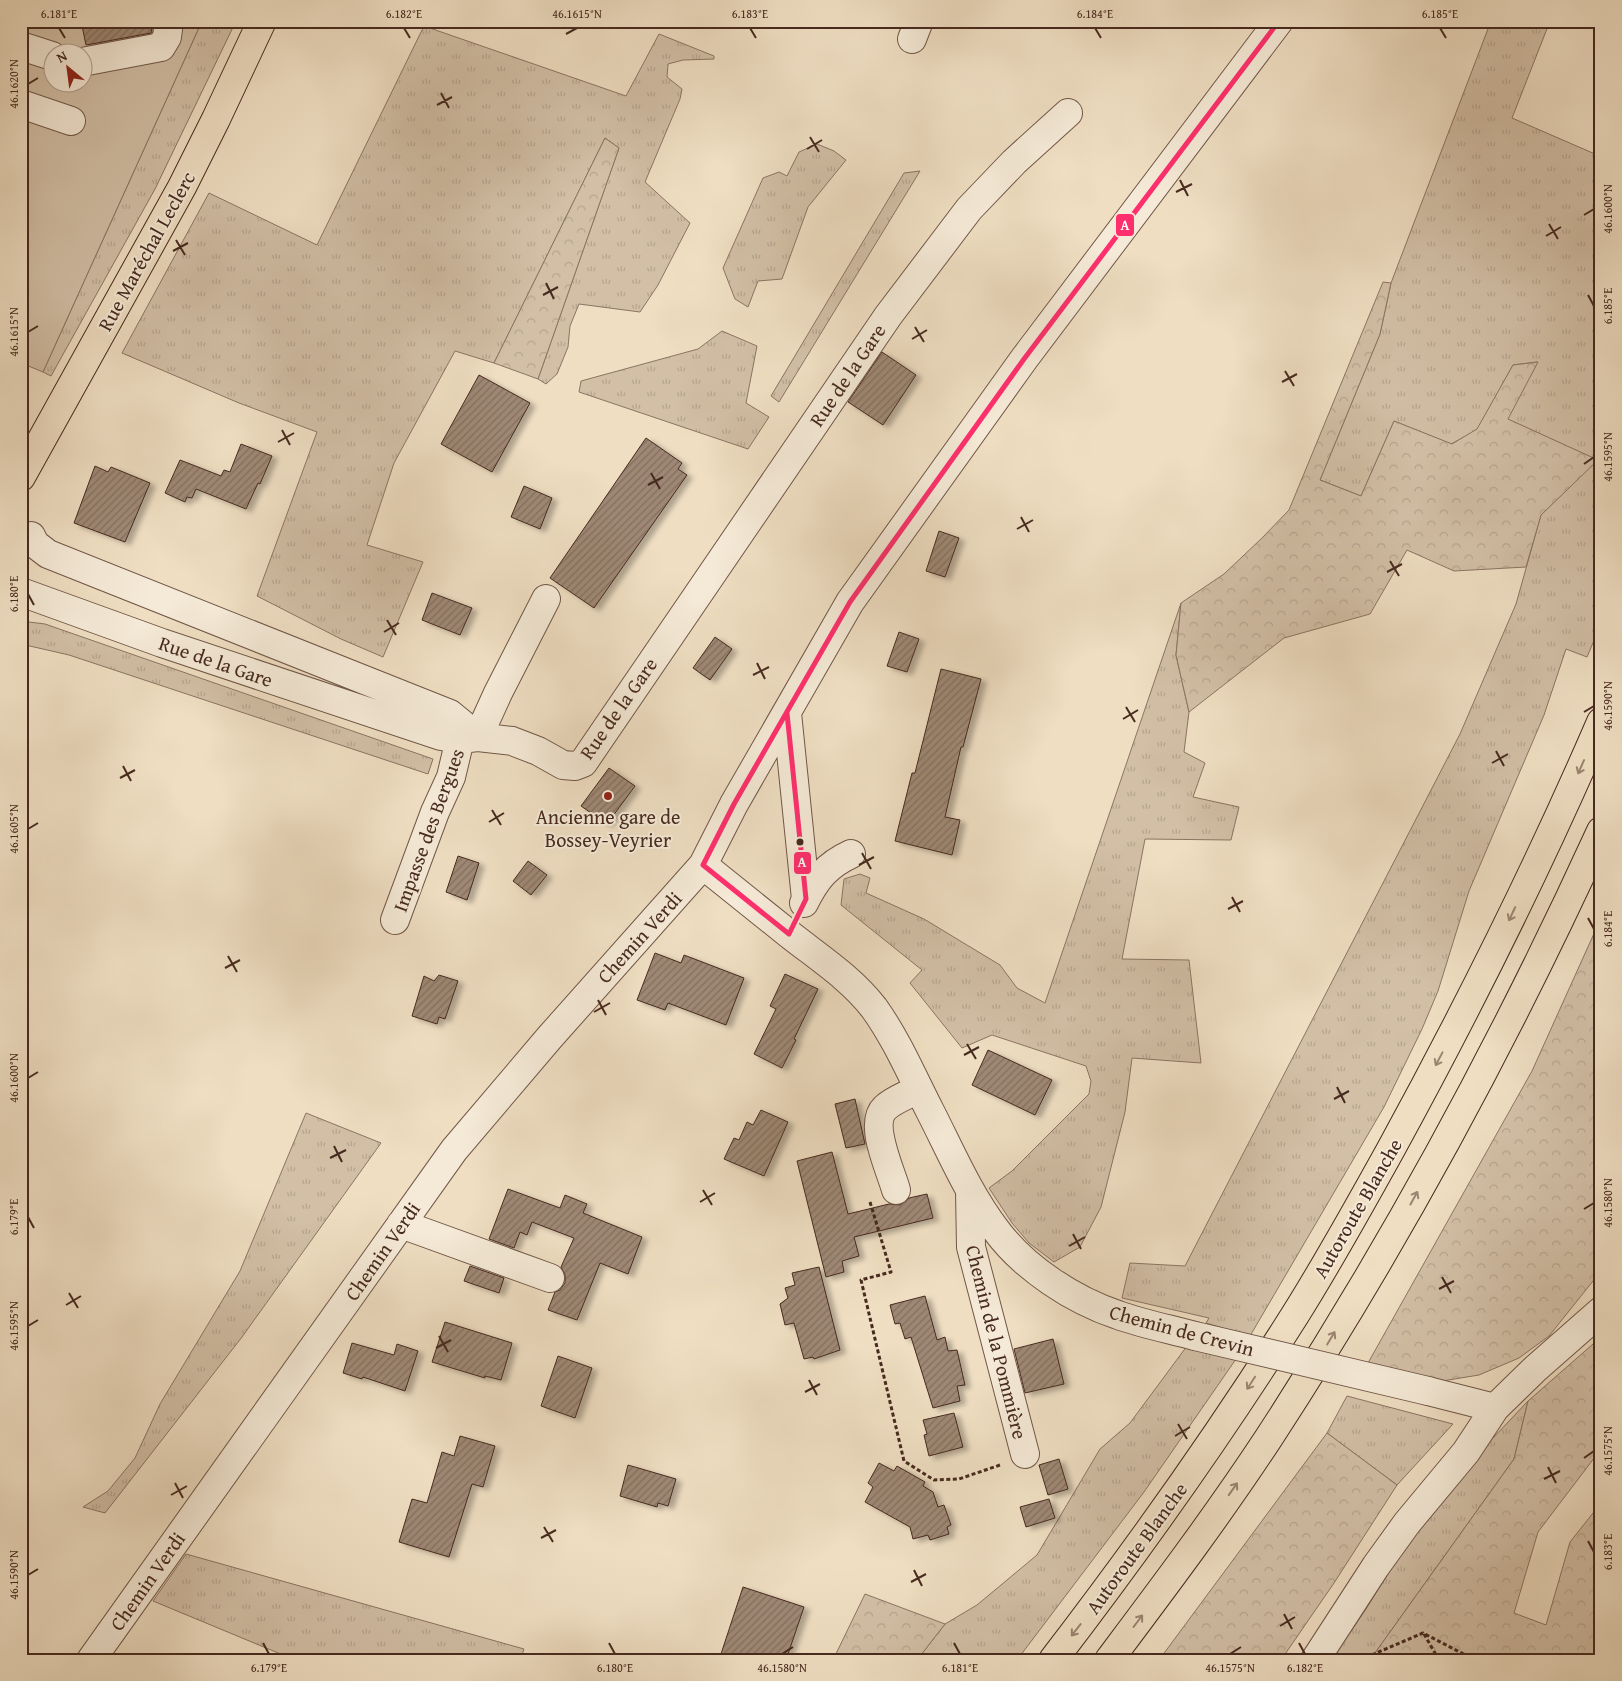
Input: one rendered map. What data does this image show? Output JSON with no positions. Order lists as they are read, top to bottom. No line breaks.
{"streets":{"main road":["Rue Maréchal Leclerc","Autoroute Blanche"],"street":["Rue de la Gare","Impasse des Bergues","Chemin Verdi","Chemin de Crevin","Chemin de la Pommière"]},"crossings":[["Rue de la Gare","Impasse des Bergues"],["Chemin Verdi","Chemin de Crevin"],["Chemin de Crevin","Chemin de la Pommière"]],"places":["Ancienne gare de Bossey-Veyrier"],"lines":["transit line A"],"north":"top left","coordinates":["6.181°E","6.182°E","46.1615°N","6.183°E","6.184°E","6.185°E","46.1620°N","46.1600°N","46.1595°N","6.180°E","46.1590°N","46.1605°N","46.1580°N","6.179°E","46.1575°N"]}
